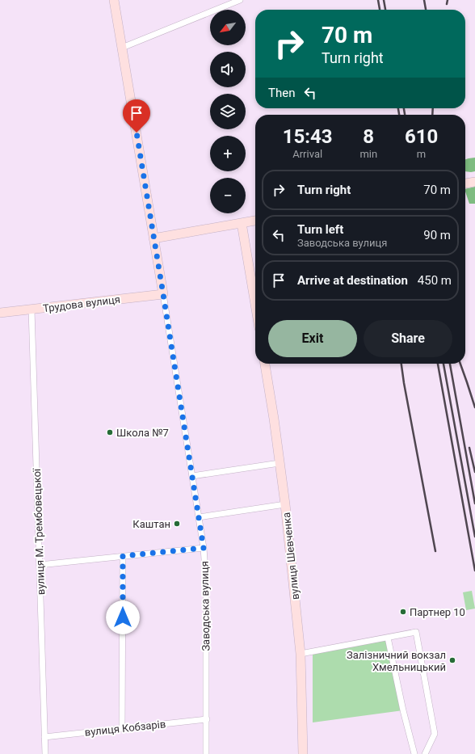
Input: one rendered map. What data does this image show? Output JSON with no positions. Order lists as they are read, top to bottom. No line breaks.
{"streets":{"street":["Трудова вулиця","вулиця М. Трембовецької","вулиця Шевченка","Заводська вулиця","вулиця Кобзарів"]},"crossings":[["Трудова вулиця","вулиця М. Трембовецької"],["Трудова вулиця","Заводська вулиця"],["вулиця М. Трембовецької","вулиця Кобзарів"],["Заводська вулиця","вулиця Кобзарів"]],"places":["Школа №7","Каштан","Партнер 10","Залізничний вокзал Хмельницький"],"north":"bottom left","page":{"map_buttons":["+","−"],"turn":["70 m","Turn right"],"then":"Then","eta":["15:43","Arrival","8","min","610","m"],"list":[{"name":"Turn right","value":"70 m"},{"name":"Turn left","note":"Заводська вулиця","value":"90 m"},{"name":"Arrive at destination","value":"450 m"}],"buttons":["Exit","Share"]}}
